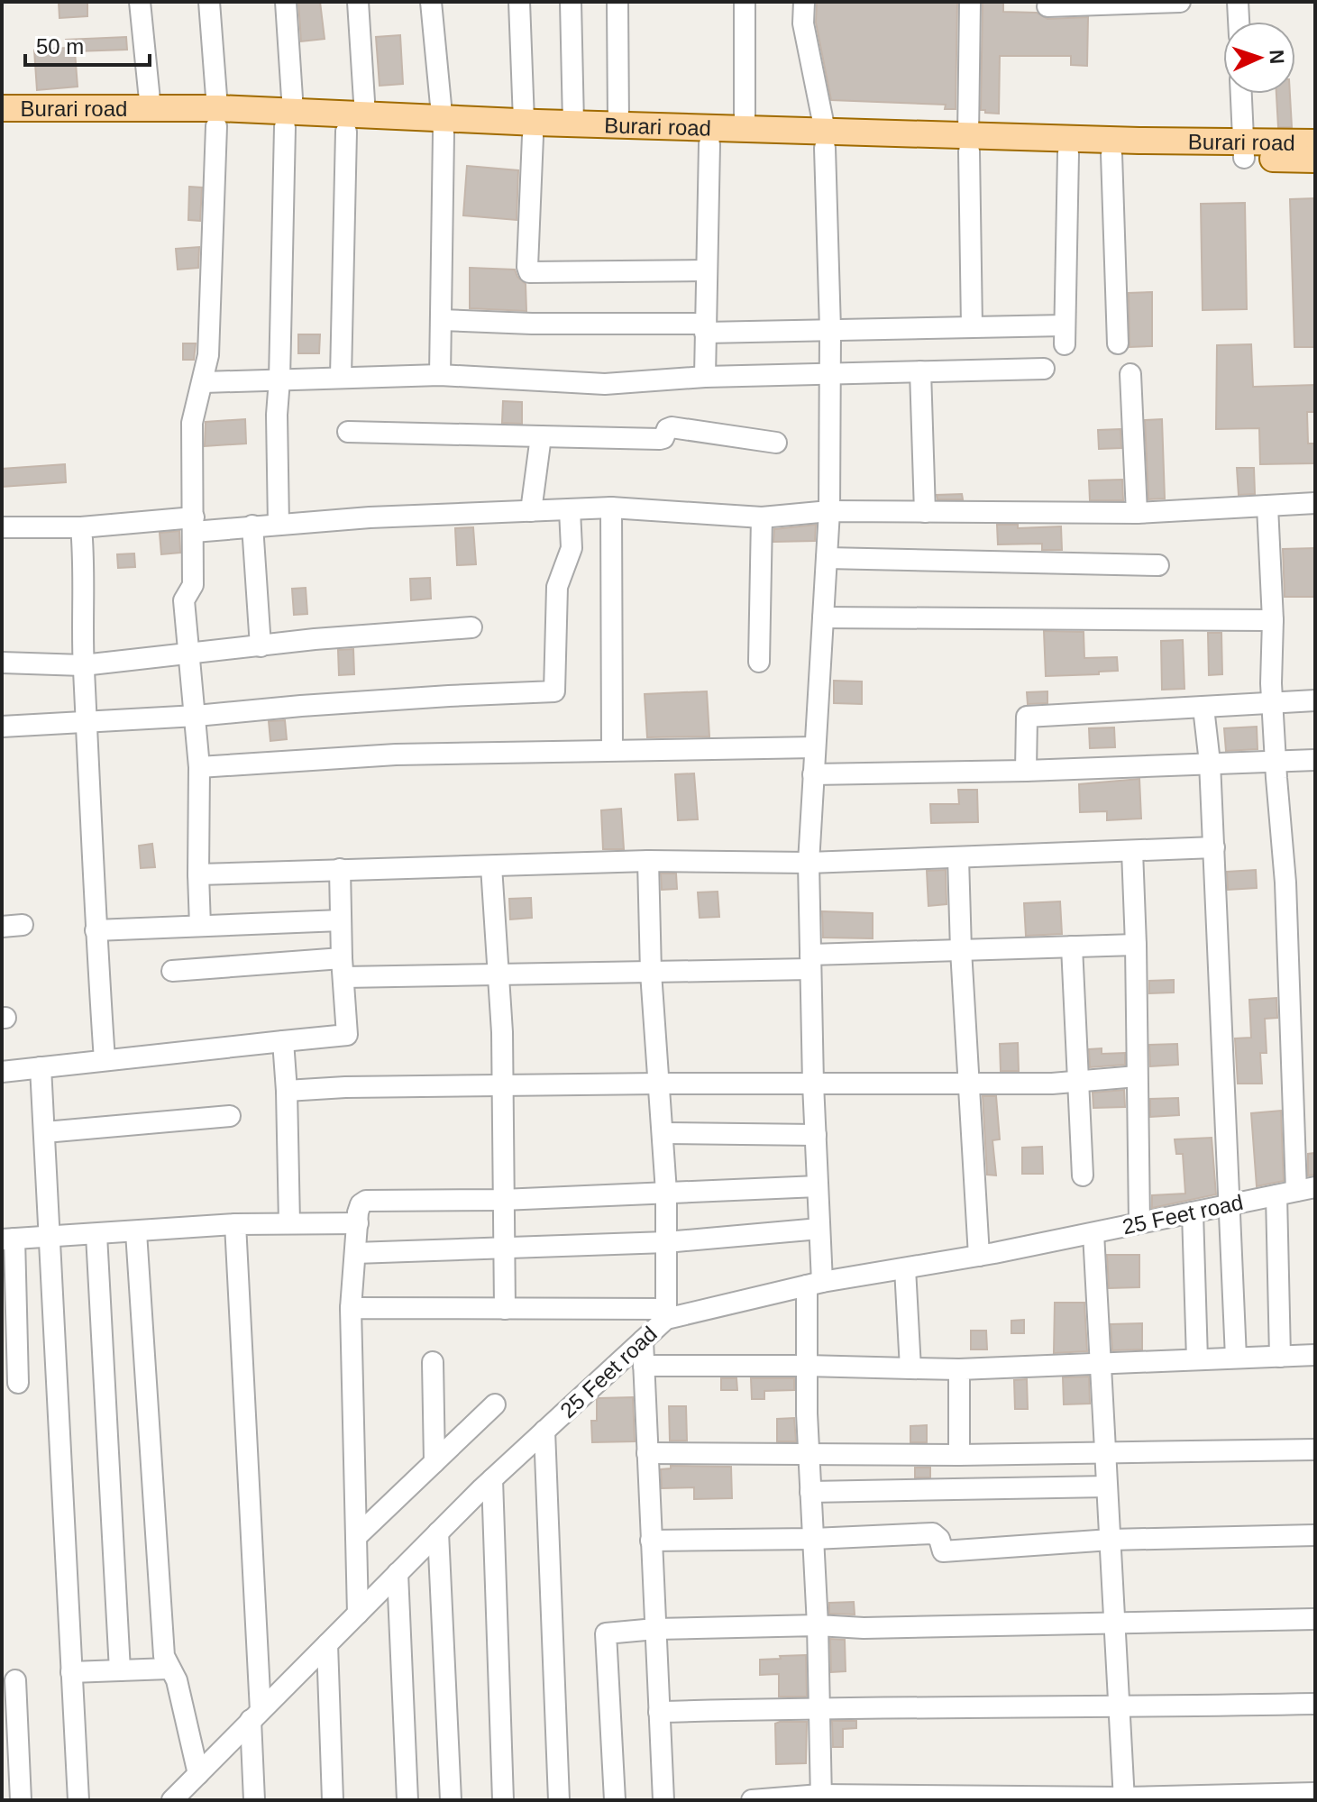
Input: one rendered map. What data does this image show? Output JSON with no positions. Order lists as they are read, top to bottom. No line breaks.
{"streets":{"main road":["Burari road"],"street":["25 Feet road"]},"scale_bar":"50 m","north":"right"}
